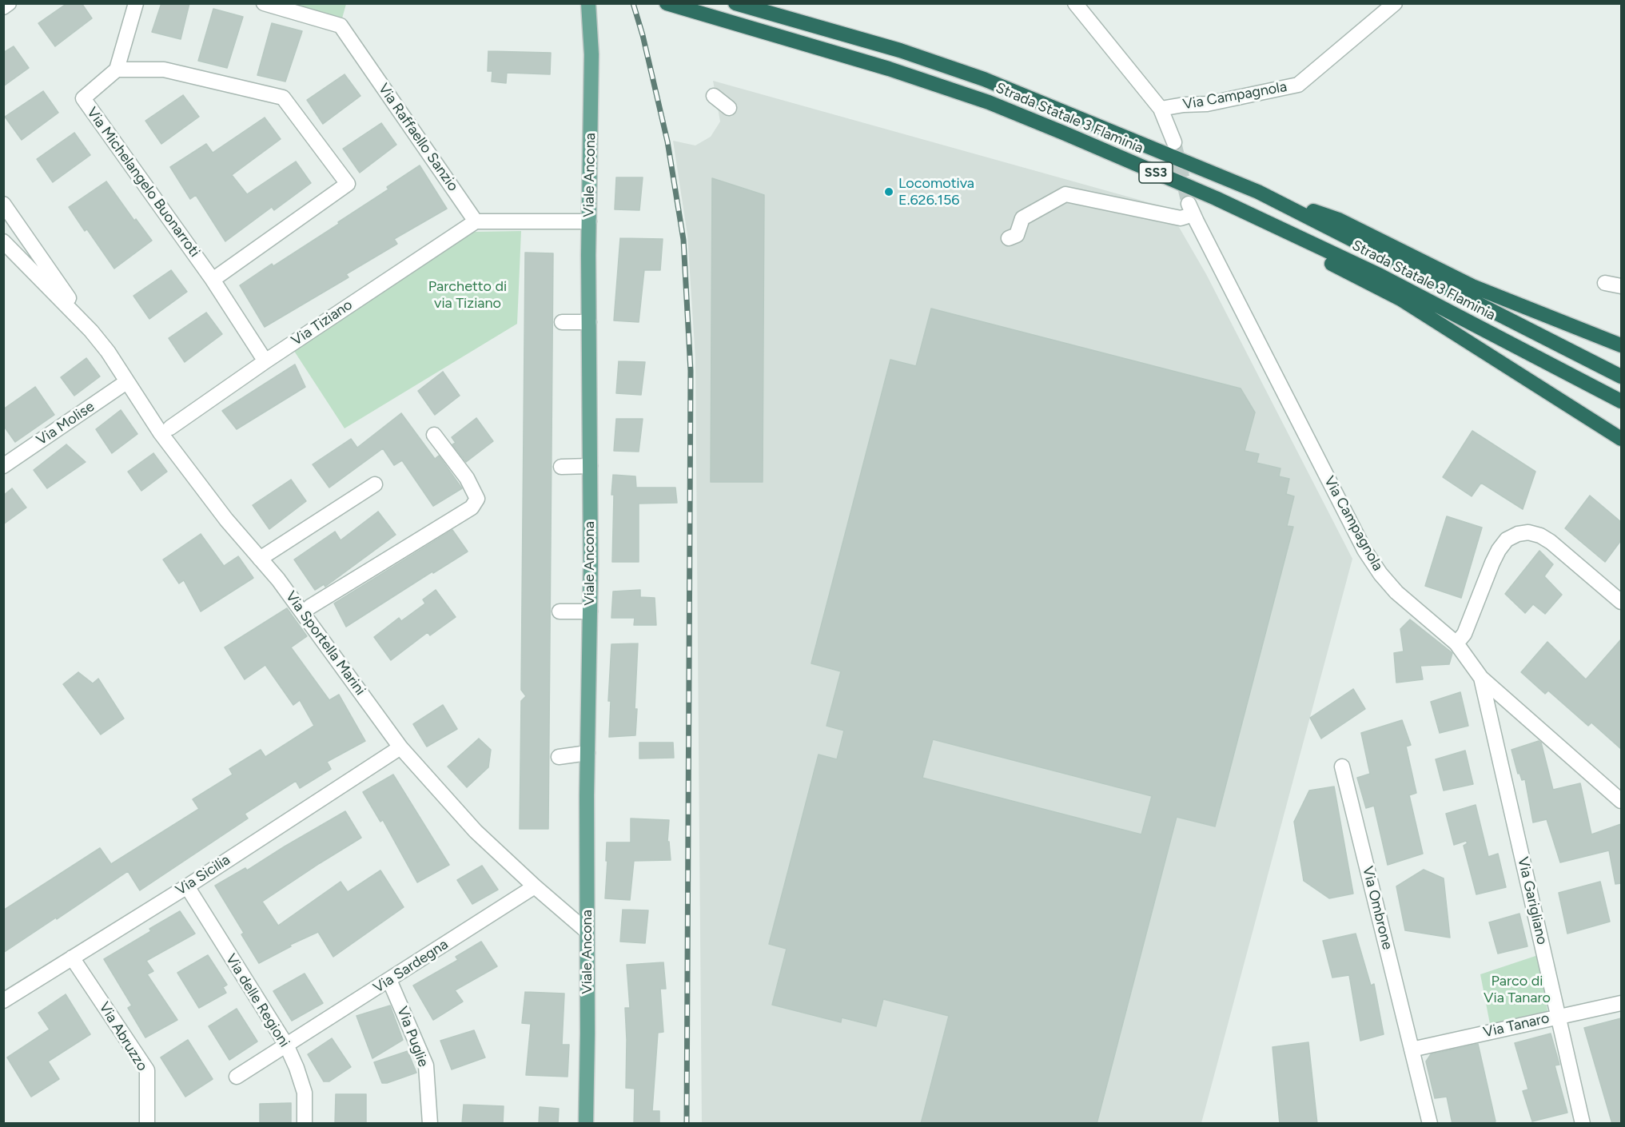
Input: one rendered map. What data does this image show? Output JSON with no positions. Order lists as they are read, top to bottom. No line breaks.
{"streets":{"highway":["Strada Statale 3 Flaminia","SS3"],"main road":["Viale Ancona"],"street":["Via Campagnola","Via Raffaello Sanzio","Via Michelangelo Buonarroti","Via Tiziano","Via Molise","Via Sportella Marini","Via Sicilia","Via Garigliano","Via Ombrone","Via Sardegna","Via delle Regioni","Via Tanaro","Via Abruzzo","Via Puglie"]},"crossings":[["Via Campagnola","Via Garigliano"],["Via Raffaello Sanzio","Via Tiziano"],["Viale Ancona","Via Sportella Marini"],["Via Michelangelo Buonarroti","Via Tiziano"],["Via Molise","Via Sportella Marini"],["Via Sportella Marini","Via Sicilia"],["Via Sportella Marini","Via Sardegna"],["Via Sicilia","Via delle Regioni"],["Via Sicilia","Via Abruzzo"],["Via Garigliano","Via Tanaro"],["Via Ombrone","Via Tanaro"],["Via Sardegna","Via delle Regioni"],["Via Sardegna","Via Puglie"]],"parks":["Parchetto di via Tiziano","Parco di Via Tanaro"],"places":["Locomotiva E.626.156"]}
